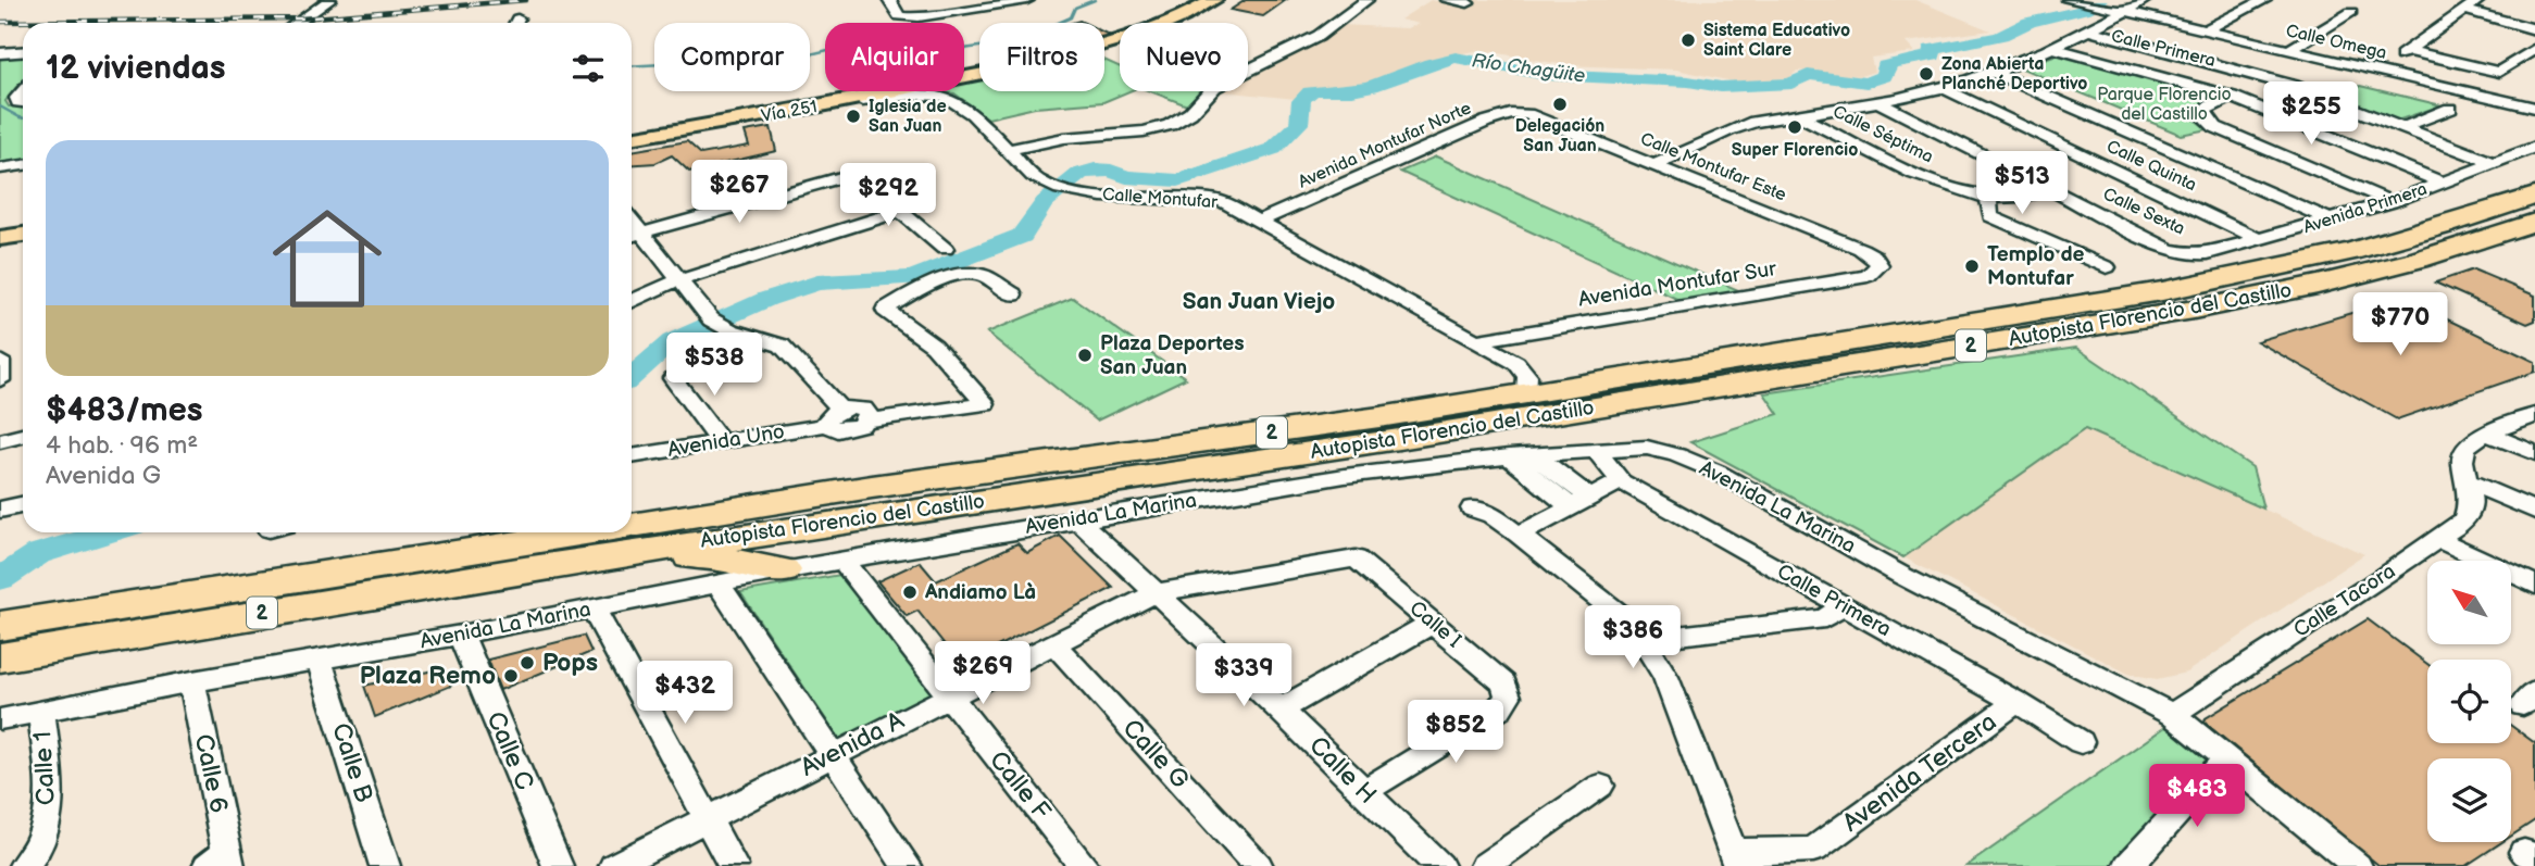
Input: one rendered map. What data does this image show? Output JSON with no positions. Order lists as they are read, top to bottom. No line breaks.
{"streets":{"highway":["Autopista Florencio del Castillo","2"],"main road":["Vía 251"],"street":["Calle Omega","Calle Primera","Calle Séptima","Avenida Montufar Norte","Calle Quinta","Calle Montufar Este","Calle Montufar","Avenida Primera","Calle Sexta","Avenida Montufar Sur","Avenida Uno","Avenida La Marina","Calle Tacora","Calle I","Avenida A","Calle C","Calle G","Calle B","Calle 1","Calle H","Avenida Tercera","Calle 6","Calle F"]},"crossings":[["Calle Primera","Avenida Primera"],["Calle Primera","Avenida La Marina"],["Calle Primera","Avenida Tercera"],["Vía 251","Calle Montufar"],["Avenida Montufar Norte","Calle Montufar Este"],["Avenida Montufar Norte","Calle Montufar"],["Calle Quinta","Avenida Primera"],["Calle Montufar Este","Avenida Montufar Sur"],["Calle Montufar","Avenida Montufar Sur"],["Calle Montufar","Autopista Florencio del Castillo"],["Avenida Primera","Calle Sexta"],["Avenida La Marina","Calle Tacora"],["Avenida La Marina","Calle C"],["Avenida La Marina","Calle B"],["Avenida La Marina","Calle 1"],["Avenida La Marina","Calle H"],["Avenida La Marina","Calle 6"],["Avenida La Marina","Calle F"],["Calle I","Avenida A"],["Calle I","Calle H"],["Avenida A","Calle G"],["Avenida A","Calle H"],["Avenida A","Calle F"]],"districts":["San Juan Viejo"],"water":["Río Chagüite"],"parks":["Parque Florencio del Castillo"],"places":["Sistema Educativo Saint Clare","Zona Abierta Planché Deportivo","Delegación San Juan","Iglesia de San Juan","Super Florencio","Templo de Montufar","Plaza Deportes San Juan","Andiamo Là","Pops","Plaza Remo"],"north":"top left","page":{"chip":["Comprar","Alquilar","Filtros","Nuevo"],"heading":"12 viviendas","price":["$255","$513","$267","$292","$770","$538","$386","$269","$339","$432","$852","$483"],"list":[{"name":"$483/mes","note":"4 hab. · 96 m² · Avenida G"}]}}
